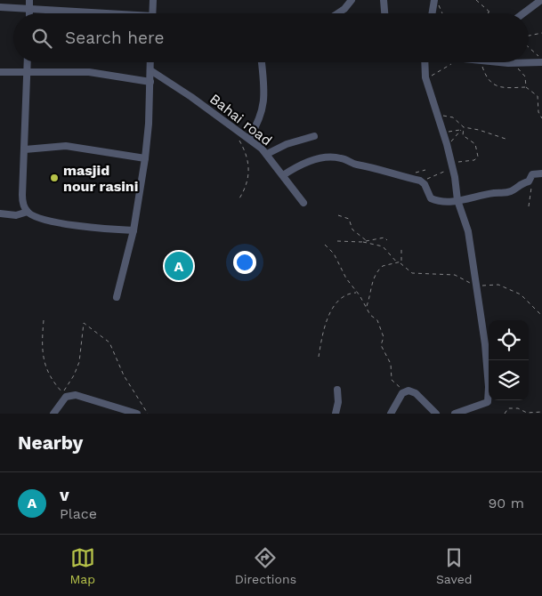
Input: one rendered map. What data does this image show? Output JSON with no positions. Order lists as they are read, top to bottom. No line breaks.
{"streets":{"street":["Bahai road"]},"places":["masjid nour rasini"],"page":{"search":"Search here","pins":"A","heading":"Nearby","list":[{"mark":"A","name":"v","note":"Place","value":"90 m"}],"nav":["Map","Directions","Saved"]}}
